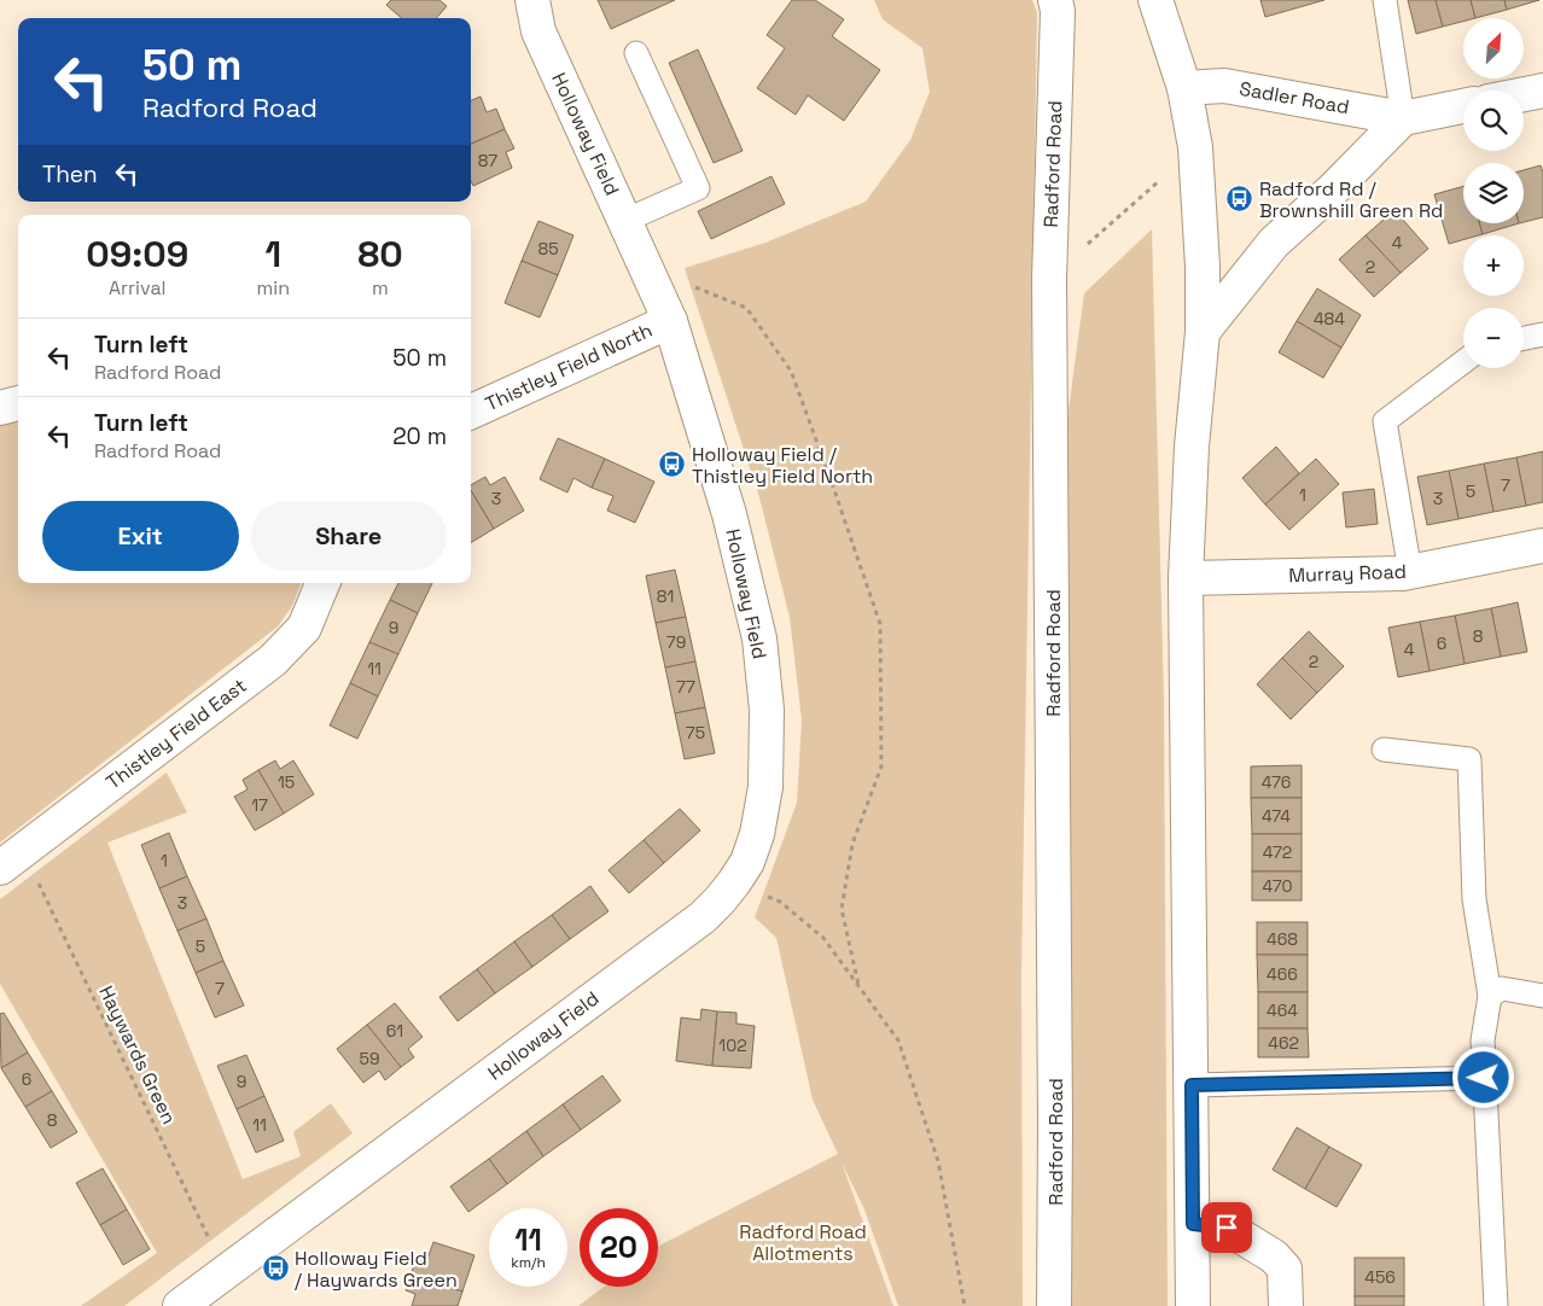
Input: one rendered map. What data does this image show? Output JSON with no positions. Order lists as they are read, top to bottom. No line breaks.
{"streets":{"street":["Sadler Road","Holloway Field","Radford Road","Thistley Field North","Murray Road","Thistley Field East"],"path":["Haywards Green"]},"crossings":[["Holloway Field","Thistley Field North"],["Holloway Field","Haywards Green"],["Thistley Field East","Haywards Green"]],"parks":["Radford Road Allotments"],"places":{"bus stop":["Radford Rd / Brownshill Green Rd","Holloway Field / Thistley Field North","Holloway Field / Haywards Green"]},"house_numbers":["87","4","85","2","484","7","5","1","3","3","81","9","8","79","6","4","2","11","77","75","15","476","17","474","472","1","470","3","468","5","466","7","464","61","462","102","59","6","9","8","11","456"],"north":"top right","page":{"map_buttons":["+","−"],"turn":["50 m","Radford Road"],"then":"Then","eta":["09:09","Arrival","1","min","80","m"],"list":[{"name":"Turn left","note":"Radford Road","value":"50 m"},{"name":"Turn left","note":"Radford Road","value":"20 m"}],"buttons":["Exit","Share"],"speed":"11 km/h","limit":"20"}}
